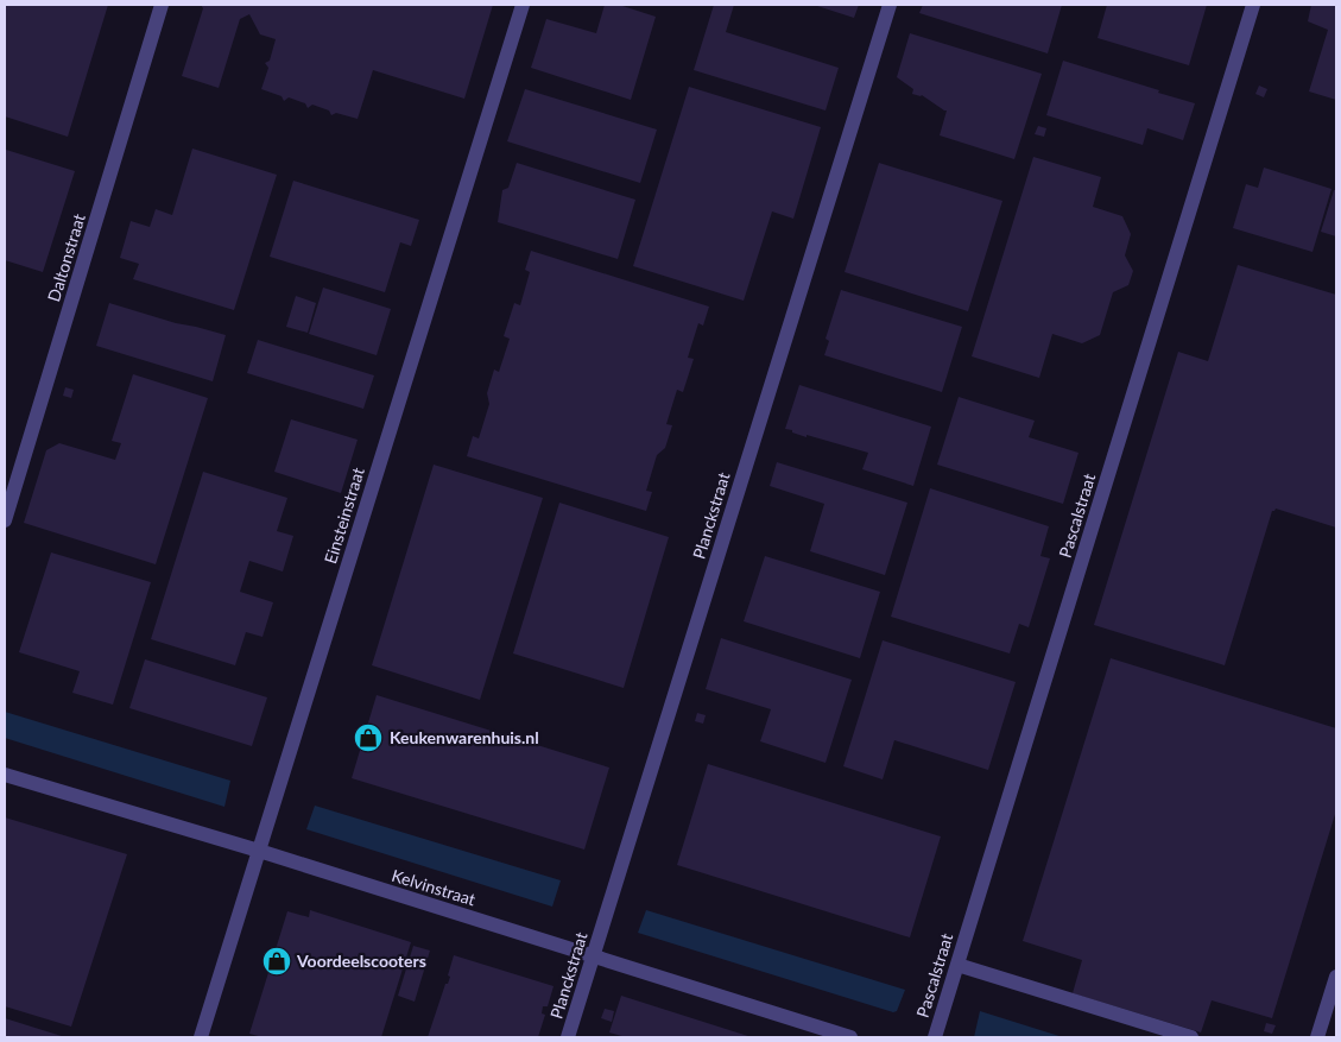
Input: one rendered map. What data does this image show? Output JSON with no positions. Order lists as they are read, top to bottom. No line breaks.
{"streets":{"street":["Daltonstraat","Einsteinstraat","Planckstraat","Pascalstraat","Kelvinstraat"]},"crossings":[["Einsteinstraat","Kelvinstraat"],["Planckstraat","Kelvinstraat"]],"places":{"shop":["Keukenwarenhuis.nl","Voordeelscooters"]}}
